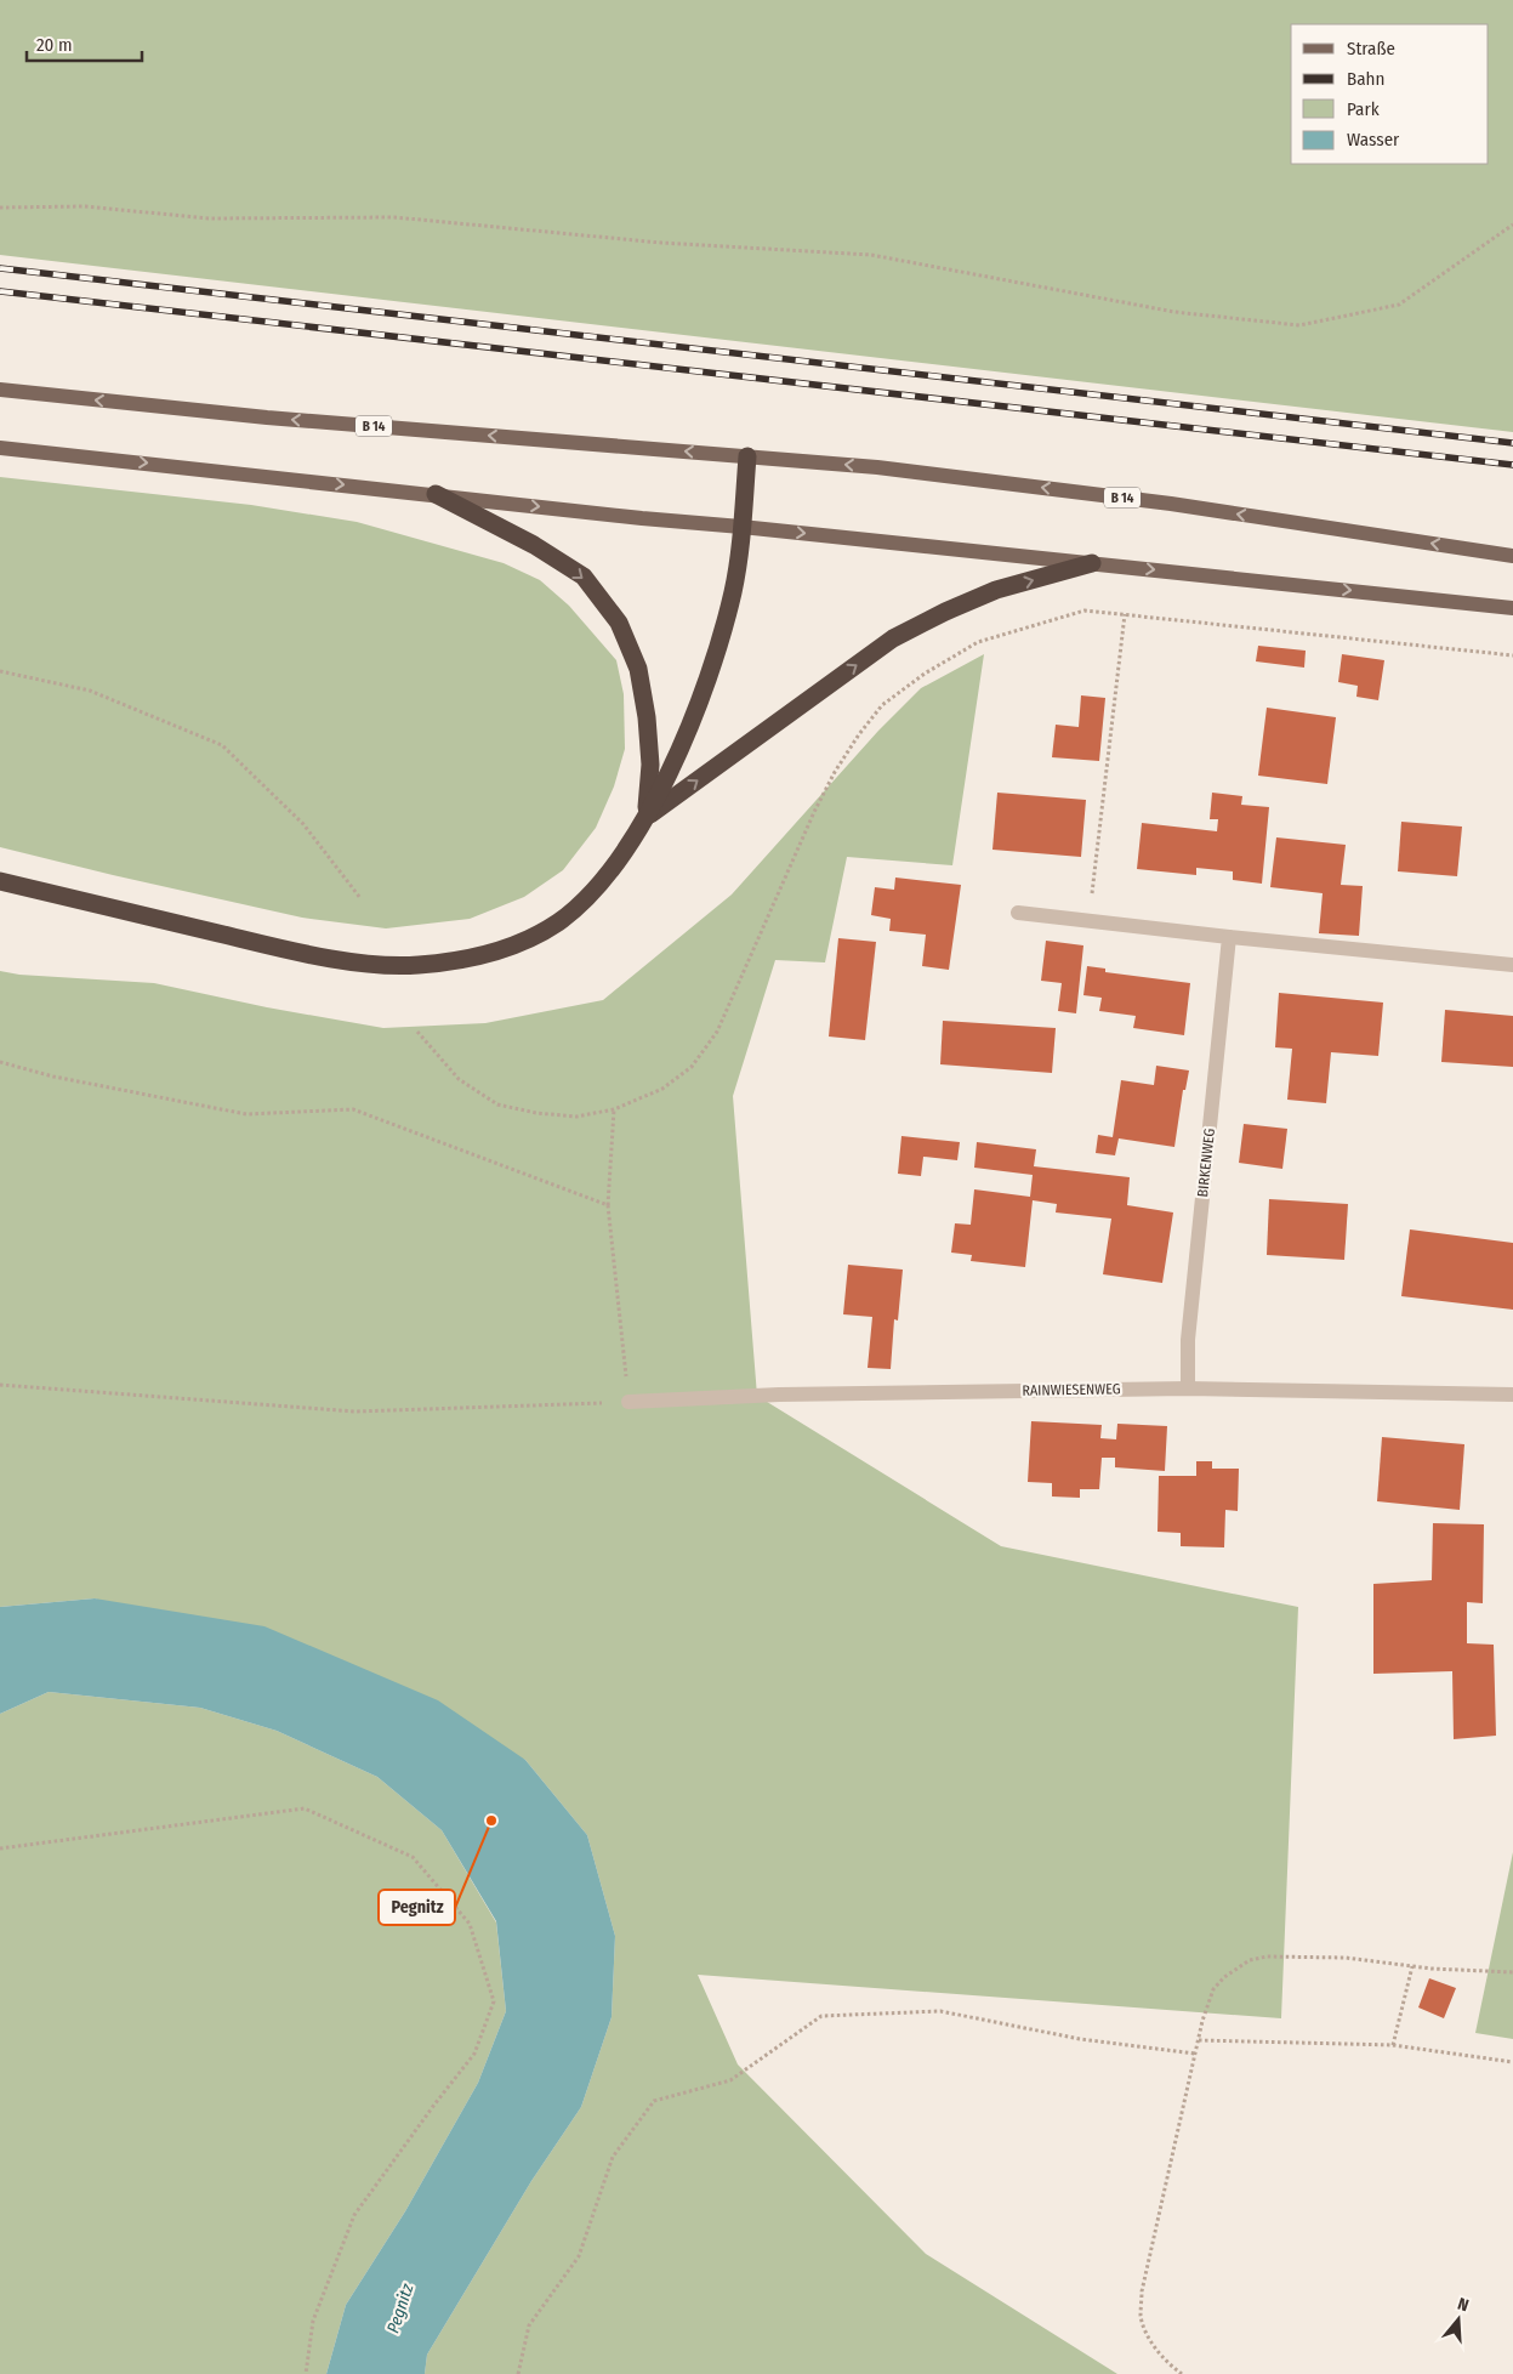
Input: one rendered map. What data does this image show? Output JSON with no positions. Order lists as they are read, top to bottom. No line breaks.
{"streets":{"main road":["B 14"],"street":["BIRKENWEG","RAINWIESENWEG"]},"crossings":[["BIRKENWEG","RAINWIESENWEG"]],"water":["Pegnitz"],"places":["Pegnitz"],"legend":["Straße","Bahn","Park","Wasser"],"scale_bar":"20 m","north":"top"}
